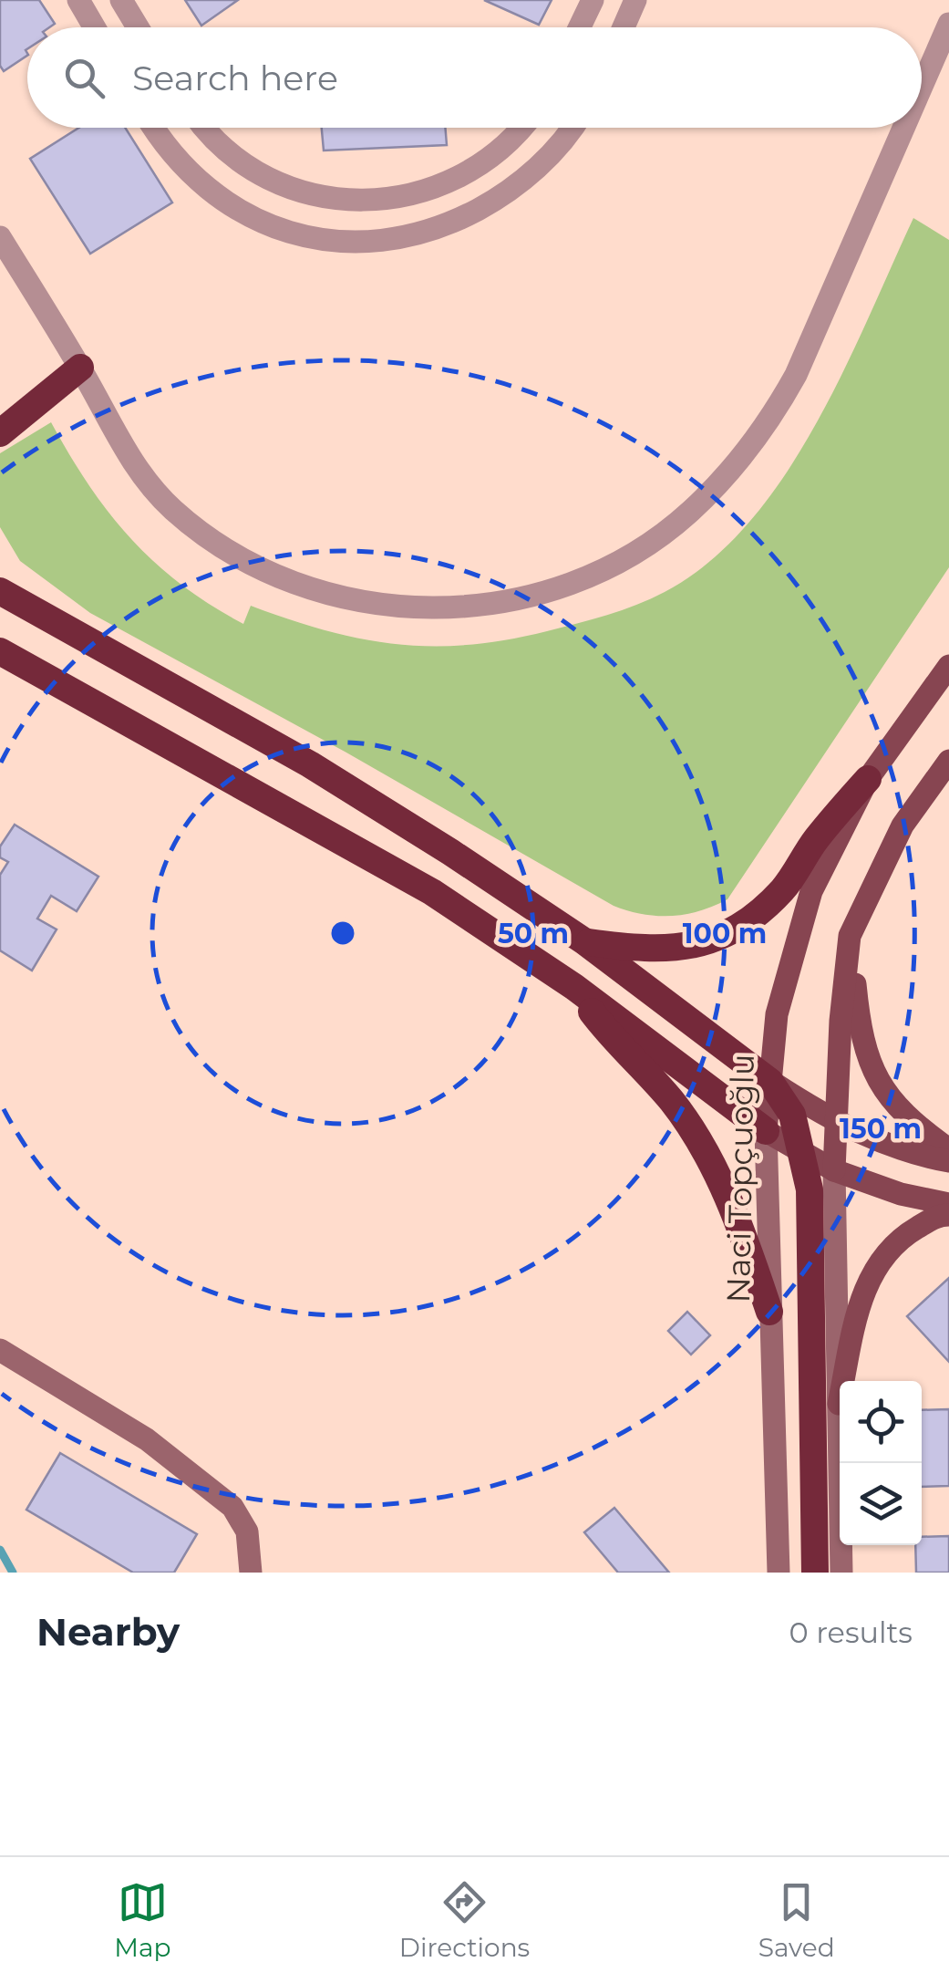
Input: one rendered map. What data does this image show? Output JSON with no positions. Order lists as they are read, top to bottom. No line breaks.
{"streets":{"main road":["Naci Topçuoğlu"]},"page":{"search":"Search here","heading":["Nearby","0 results"],"nav":["Map","Directions","Saved"]},"rings":["50 m","100 m","150 m"]}
